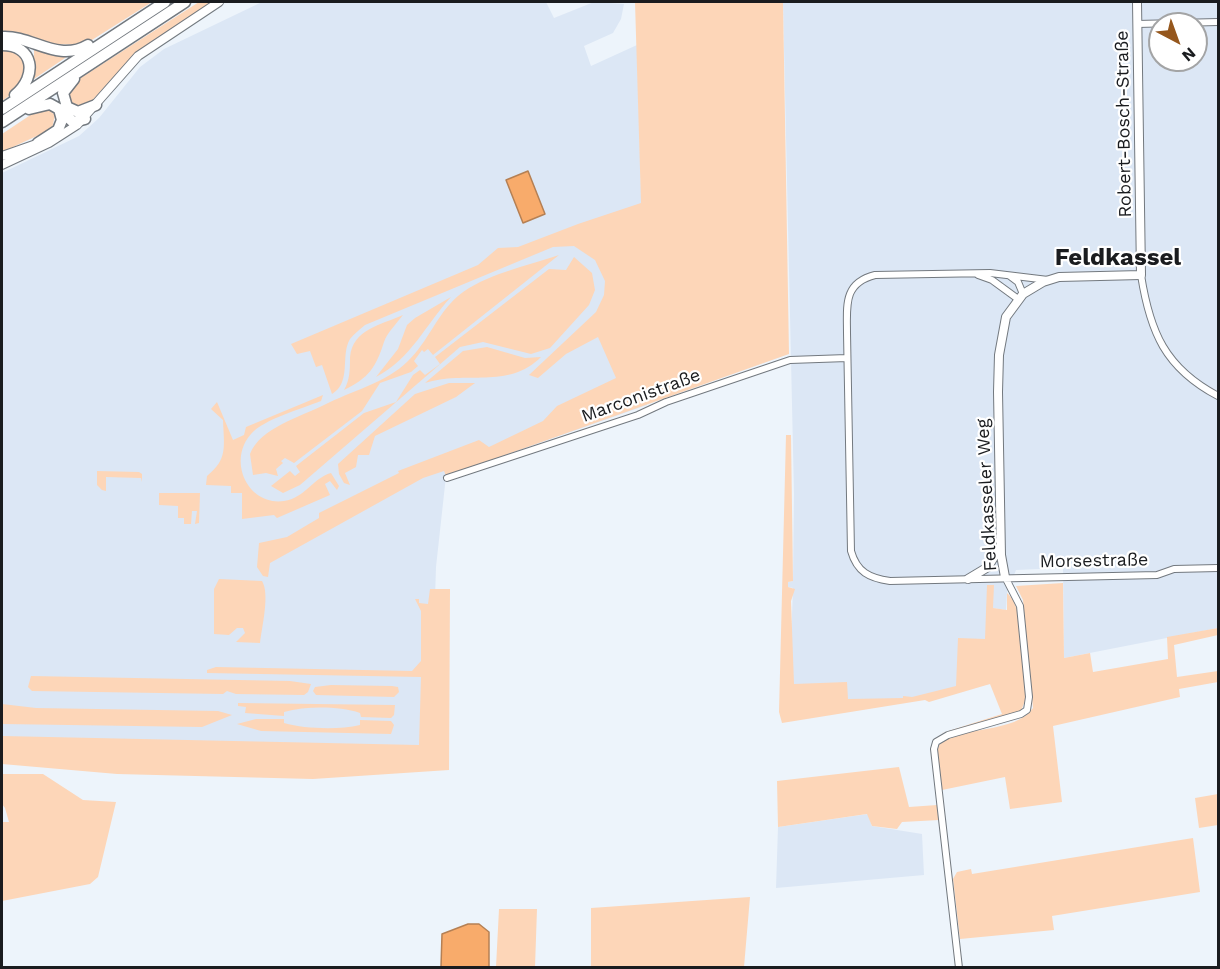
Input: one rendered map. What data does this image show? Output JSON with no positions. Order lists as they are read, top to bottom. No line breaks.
{"streets":{"street":["Robert-Bosch-Straße","Marconistraße","Feldkasseler Weg","Morsestraße"]},"crossings":[["Feldkasseler Weg","Morsestraße"]],"districts":["Feldkassel"],"north":"bottom right"}
